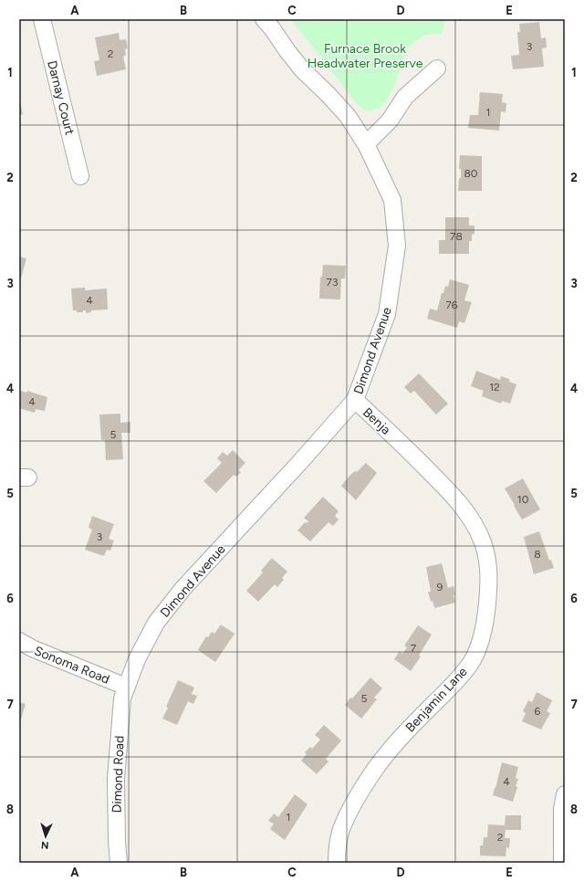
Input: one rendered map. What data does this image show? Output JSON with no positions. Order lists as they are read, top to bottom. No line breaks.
{"streets":{"street":["Darnay Court","Dimond Avenue","Benja","Sonoma Road","Benjamin Lane","Dimond Road"]},"crossings":[["Dimond Avenue","Benja"],["Dimond Avenue","Sonoma Road"],["Dimond Avenue","Dimond Road"],["Benja","Benjamin Lane"],["Sonoma Road","Dimond Road"]],"parks":["Furnace Brook Headwater Preserve"],"house_numbers":["3","2","1","80","78","73","4","76","12","4","5","10","3","8","9","7","5","6","4","1","2"],"north":"bottom","grid":{"columns":["A","B","C","D","E"],"rows":["1","2","3","4","5","6","7","8"]}}
